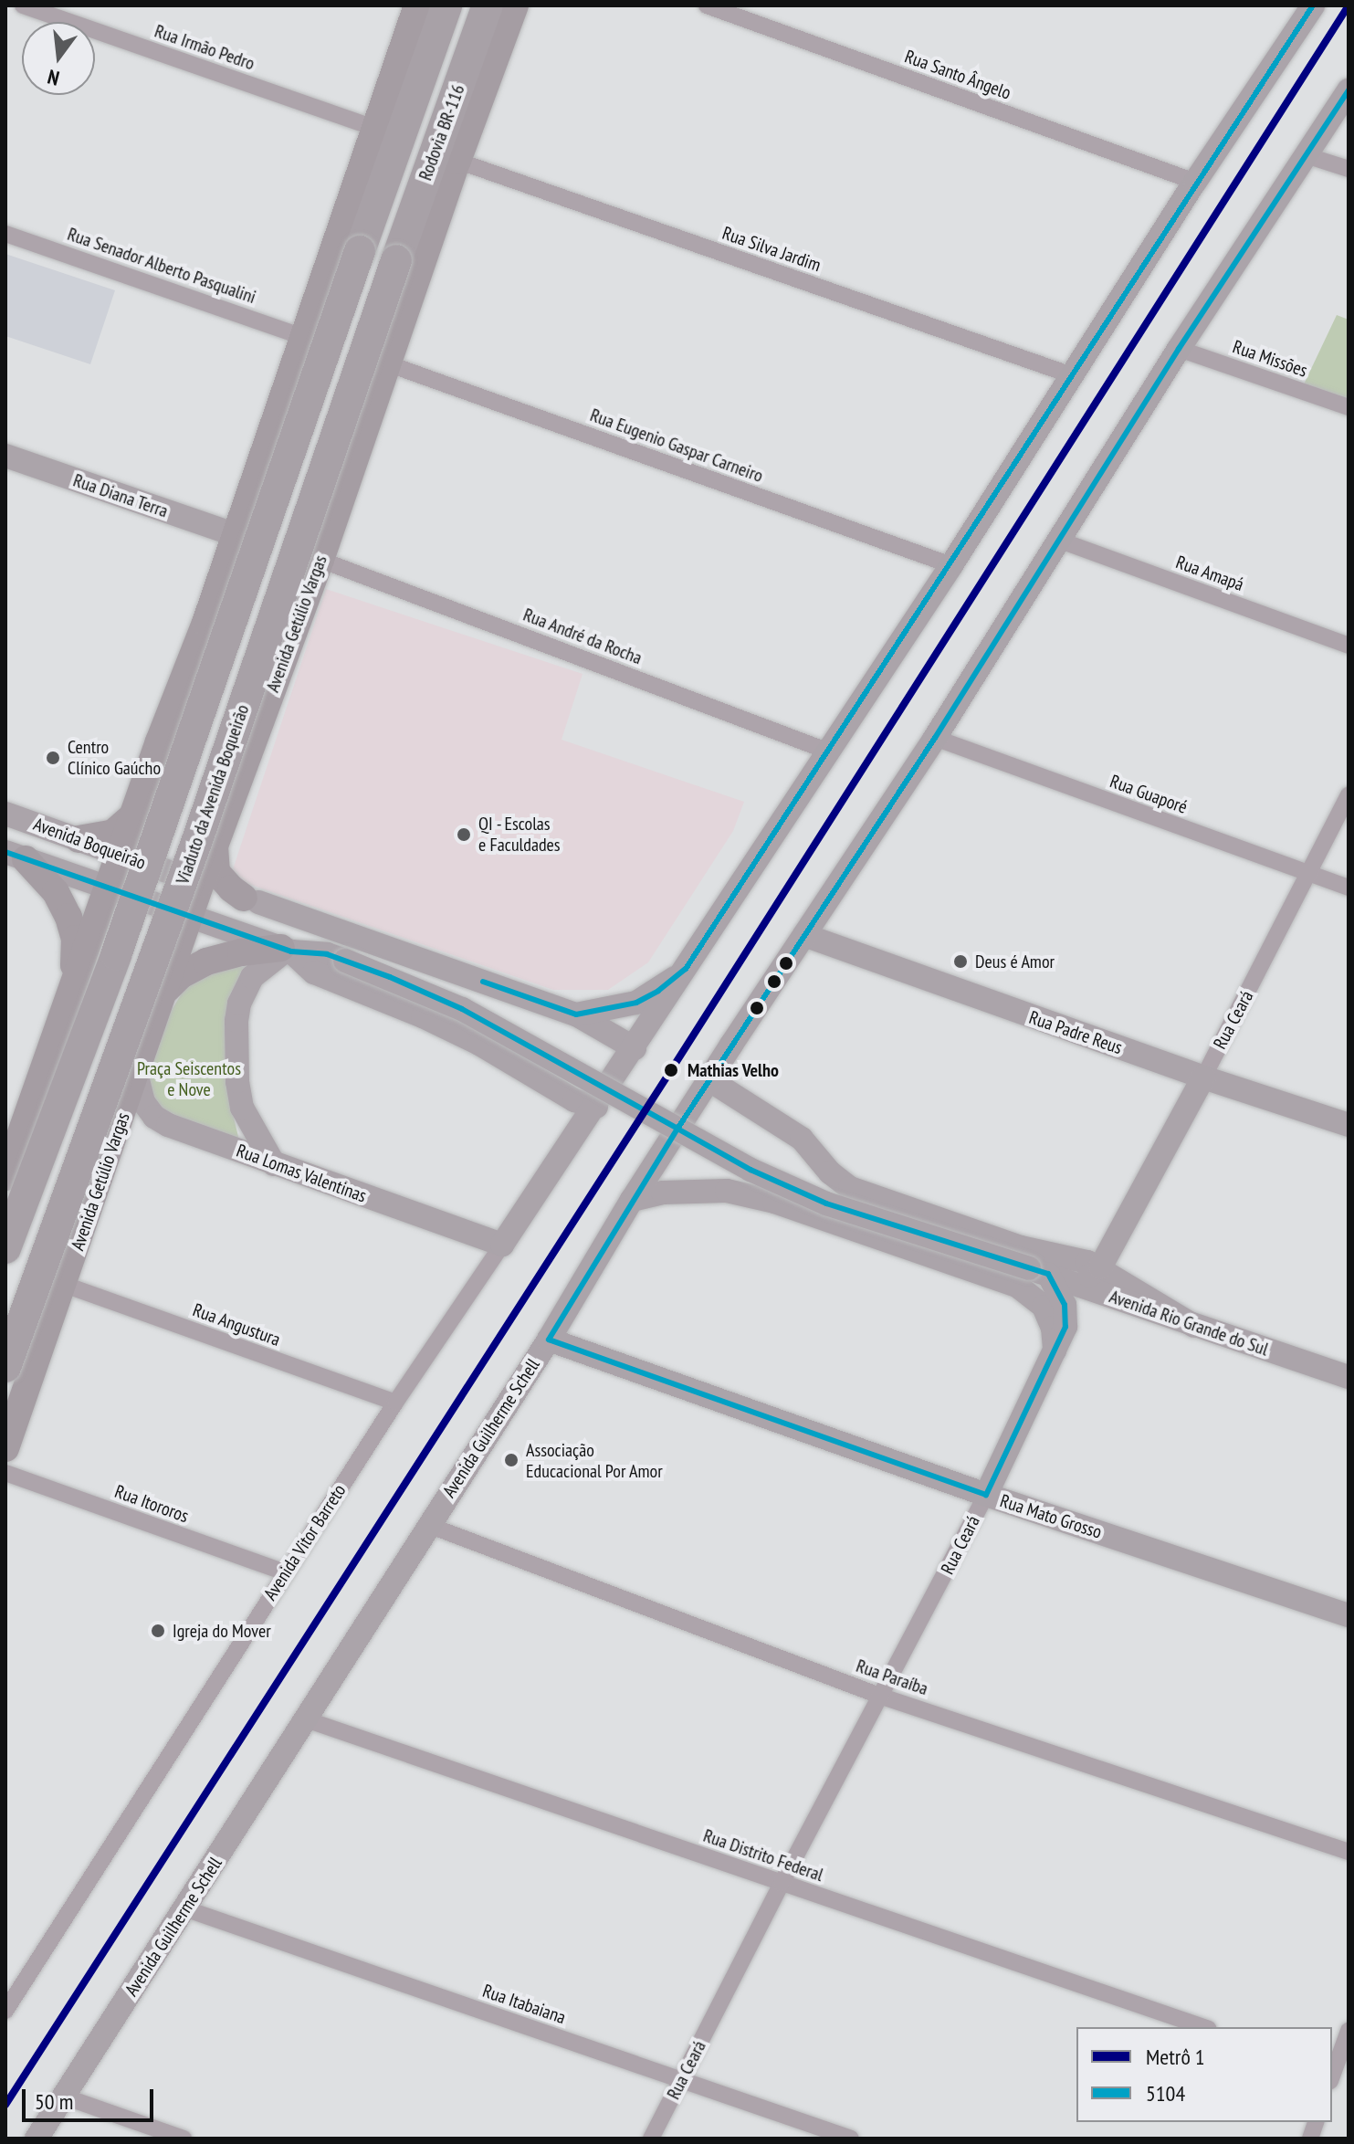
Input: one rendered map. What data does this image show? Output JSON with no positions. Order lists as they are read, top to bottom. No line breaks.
{"streets":{"highway":["Rodovia BR-116","Viaduto da Avenida Boqueirão"],"main road":["Rua Diana Terra","Avenida Getúlio Vargas","Avenida Boqueirão","Rua Ceará","Rua Padre Reus","Rua Lomas Valentinas","Avenida Rio Grande do Sul","Avenida Guilherme Schell","Rua Mato Grosso","Avenida Vitor Barreto"],"street":["Rua Irmão Pedro","Rua Santo Ângelo","Rua Silva Jardim","Rua Senador Alberto Pasqualini","Rua Missões","Rua Eugenio Gaspar Carneiro","Rua Amapá","Rua André da Rocha","Rua Guaporé","Rua Angustura","Rua Itororos","Rua Paraíba","Rua Distrito Federal","Rua Itabaiana"]},"crossings":[["Rodovia BR-116","Viaduto da Avenida Boqueirão"],["Rua Silva Jardim","Avenida Getúlio Vargas"],["Rua Missões","Avenida Guilherme Schell"],["Rua Eugenio Gaspar Carneiro","Avenida Getúlio Vargas"],["Rua Amapá","Avenida Guilherme Schell"],["Avenida Getúlio Vargas","Rua André da Rocha"],["Avenida Getúlio Vargas","Avenida Boqueirão"],["Avenida Getúlio Vargas","Rua Lomas Valentinas"],["Avenida Getúlio Vargas","Rua Angustura"],["Rua Guaporé","Rua Ceará"],["Rua Guaporé","Avenida Guilherme Schell"],["Avenida Boqueirão","Rua Ceará"],["Avenida Boqueirão","Avenida Rio Grande do Sul"],["Rua Ceará","Rua Padre Reus"],["Rua Ceará","Avenida Rio Grande do Sul"],["Rua Ceará","Rua Mato Grosso"],["Rua Ceará","Rua Paraíba"],["Rua Ceará","Rua Distrito Federal"],["Rua Ceará","Rua Itabaiana"],["Rua Padre Reus","Avenida Guilherme Schell"],["Rua Lomas Valentinas","Avenida Vitor Barreto"],["Rua Angustura","Avenida Vitor Barreto"],["Avenida Guilherme Schell","Rua Mato Grosso"],["Avenida Guilherme Schell","Rua Paraíba"],["Avenida Guilherme Schell","Rua Distrito Federal"],["Avenida Guilherme Schell","Rua Itabaiana"],["Rua Itororos","Avenida Vitor Barreto"]],"parks":["Praça Seiscentos e Nove"],"places":["Centro Clínico Gaúcho","QI - Escolas e Faculdades","Deus é Amor","Mathias Velho","Associação Educacional Por Amor","Igreja do Mover"],"lines":["metro line 1","transit line 5104"],"legend":["Metrô 1","5104"],"scale_bar":"50 m","north":"bottom"}
